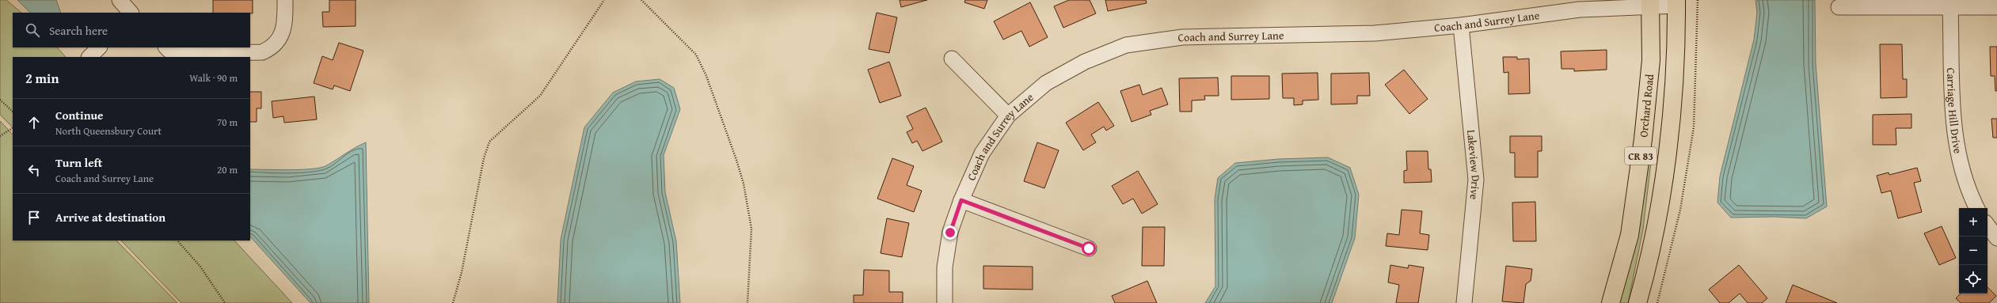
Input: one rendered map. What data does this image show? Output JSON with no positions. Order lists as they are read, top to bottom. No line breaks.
{"streets":{"main road":["Orchard Road","CR 83"],"street":["Coach and Surrey Lane","Carriage Hill Drive","Lakeview Drive"]},"crossings":[["Coach and Surrey Lane","Orchard Road"],["Coach and Surrey Lane","CR 83"],["Coach and Surrey Lane","Lakeview Drive"]],"page":{"search":"Search here","heading":["2 min","Walk · 90 m"],"list":[["Continue","North Queensbury Court","70 m"],["Turn left","Coach and Surrey Lane","20 m"],"Arrive at destination"],"map_buttons":["+","−"]}}
